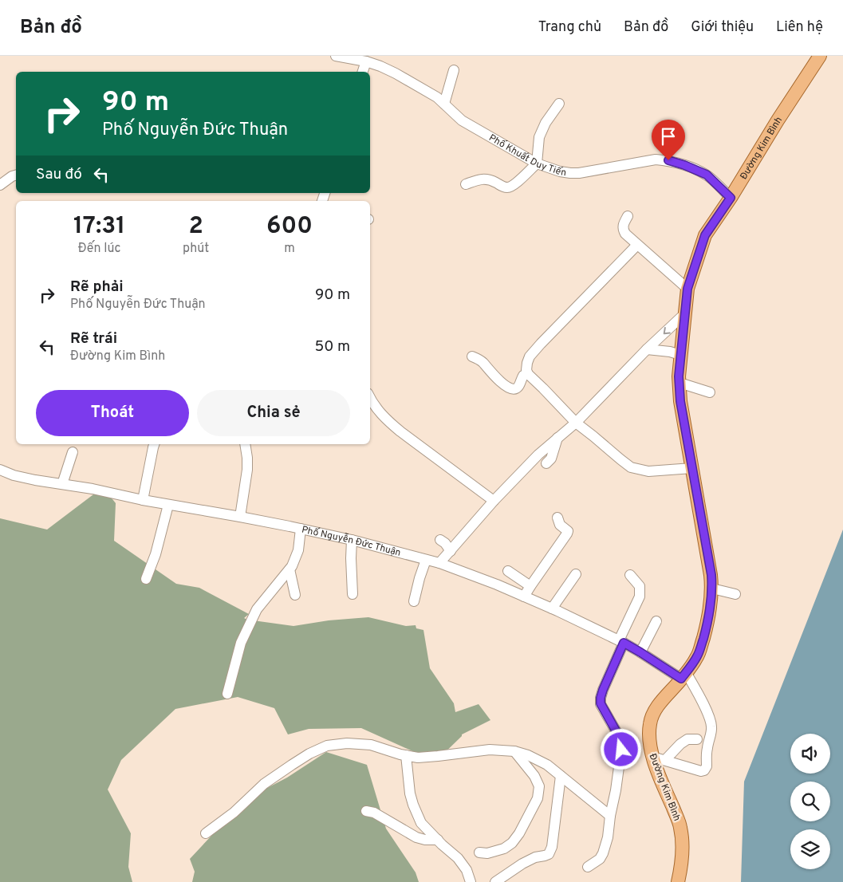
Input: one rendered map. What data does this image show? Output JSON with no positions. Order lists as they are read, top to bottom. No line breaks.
{"streets":{"main road":["Đường Kim Bình"],"street":["Phố Khuất Duy Tiến","Phố Nguyễn Đức Thuận"]},"crossings":[["Đường Kim Bình","Phố Khuất Duy Tiến"],["Đường Kim Bình","Phố Nguyễn Đức Thuận"]],"page":{"header":"Bản đồ","nav":["Trang chủ","Bản đồ","Giới thiệu","Liên hệ"],"turn":["90 m","Phố Nguyễn Đức Thuận"],"then":"Sau đó","eta":["17:31","Đến lúc","2","phút","600","m"],"list":[{"name":"Rẽ phải","note":"Phố Nguyễn Đức Thuận","value":"90 m"},{"name":"Rẽ trái","note":"Đường Kim Bình","value":"50 m"}],"buttons":["Thoát","Chia sẻ"]}}
